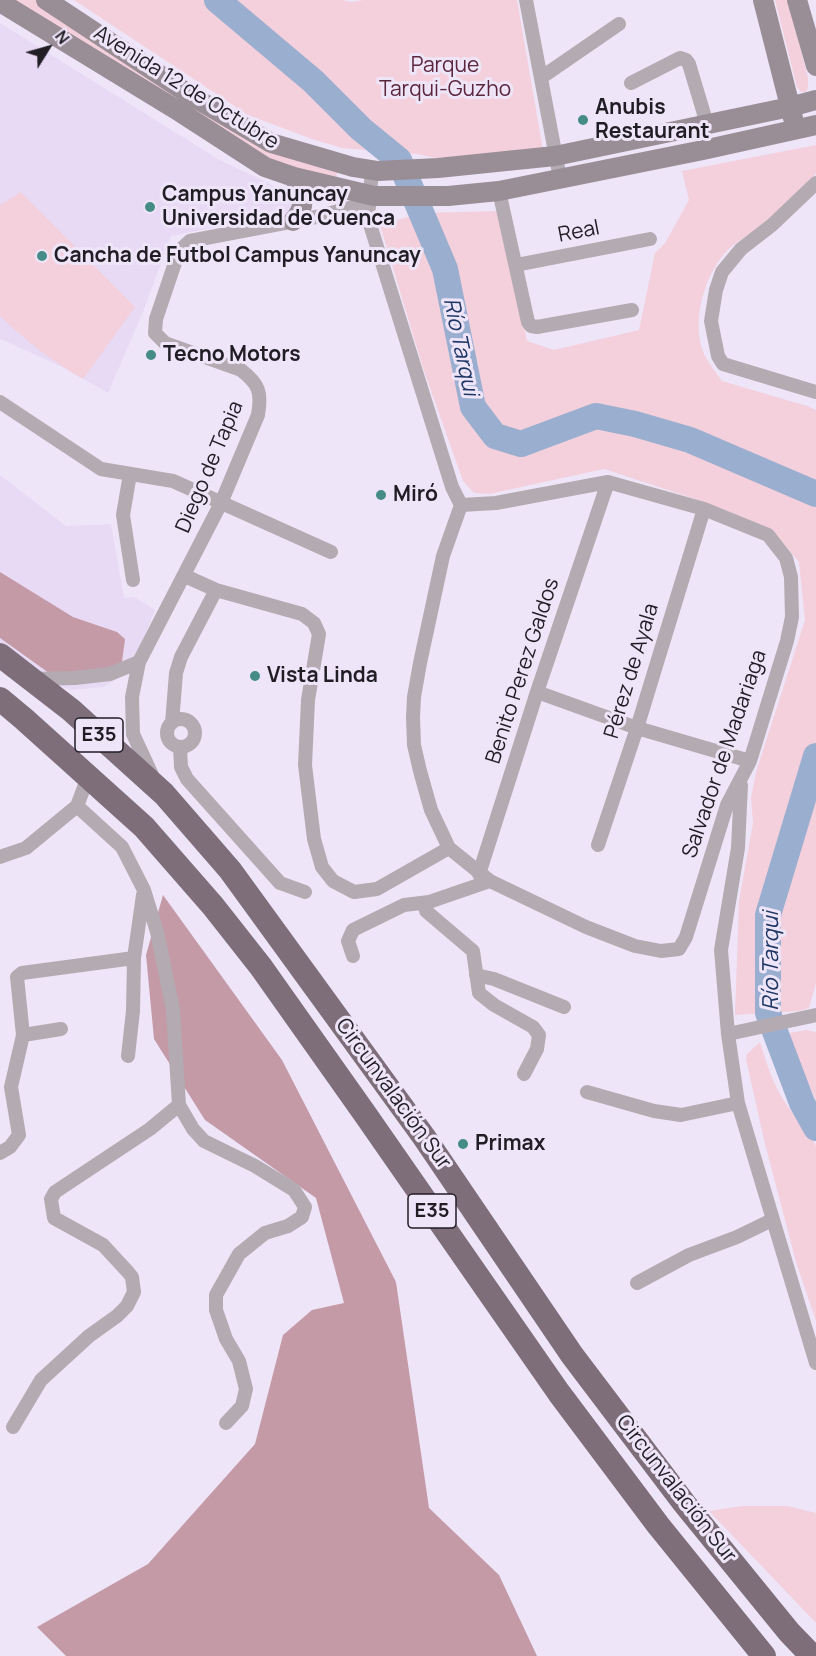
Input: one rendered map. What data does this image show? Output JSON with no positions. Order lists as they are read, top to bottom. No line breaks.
{"streets":{"highway":["E35","Circunvalación Sur"],"main road":["Avenida 12 de Octubre"],"street":["Real","Diego de Tapia","Benito Perez Galdos","Pérez de Ayala","Salvador de Madariaga"]},"crossings":[["Avenida 12 de Octubre","Diego de Tapia"],["Diego de Tapia","Circunvalación Sur"],["Benito Perez Galdos","Salvador de Madariaga"],["Pérez de Ayala","Salvador de Madariaga"]],"water":["Río Tarqui"],"parks":["Parque Tarqui-Guzho"],"places":["Anubis Restaurant","Campus Yanuncay Universidad de Cuenca","Cancha de Futbol Campus Yanuncay","Tecno Motors","Miró","Vista Linda","Primax"],"north":"top right"}
